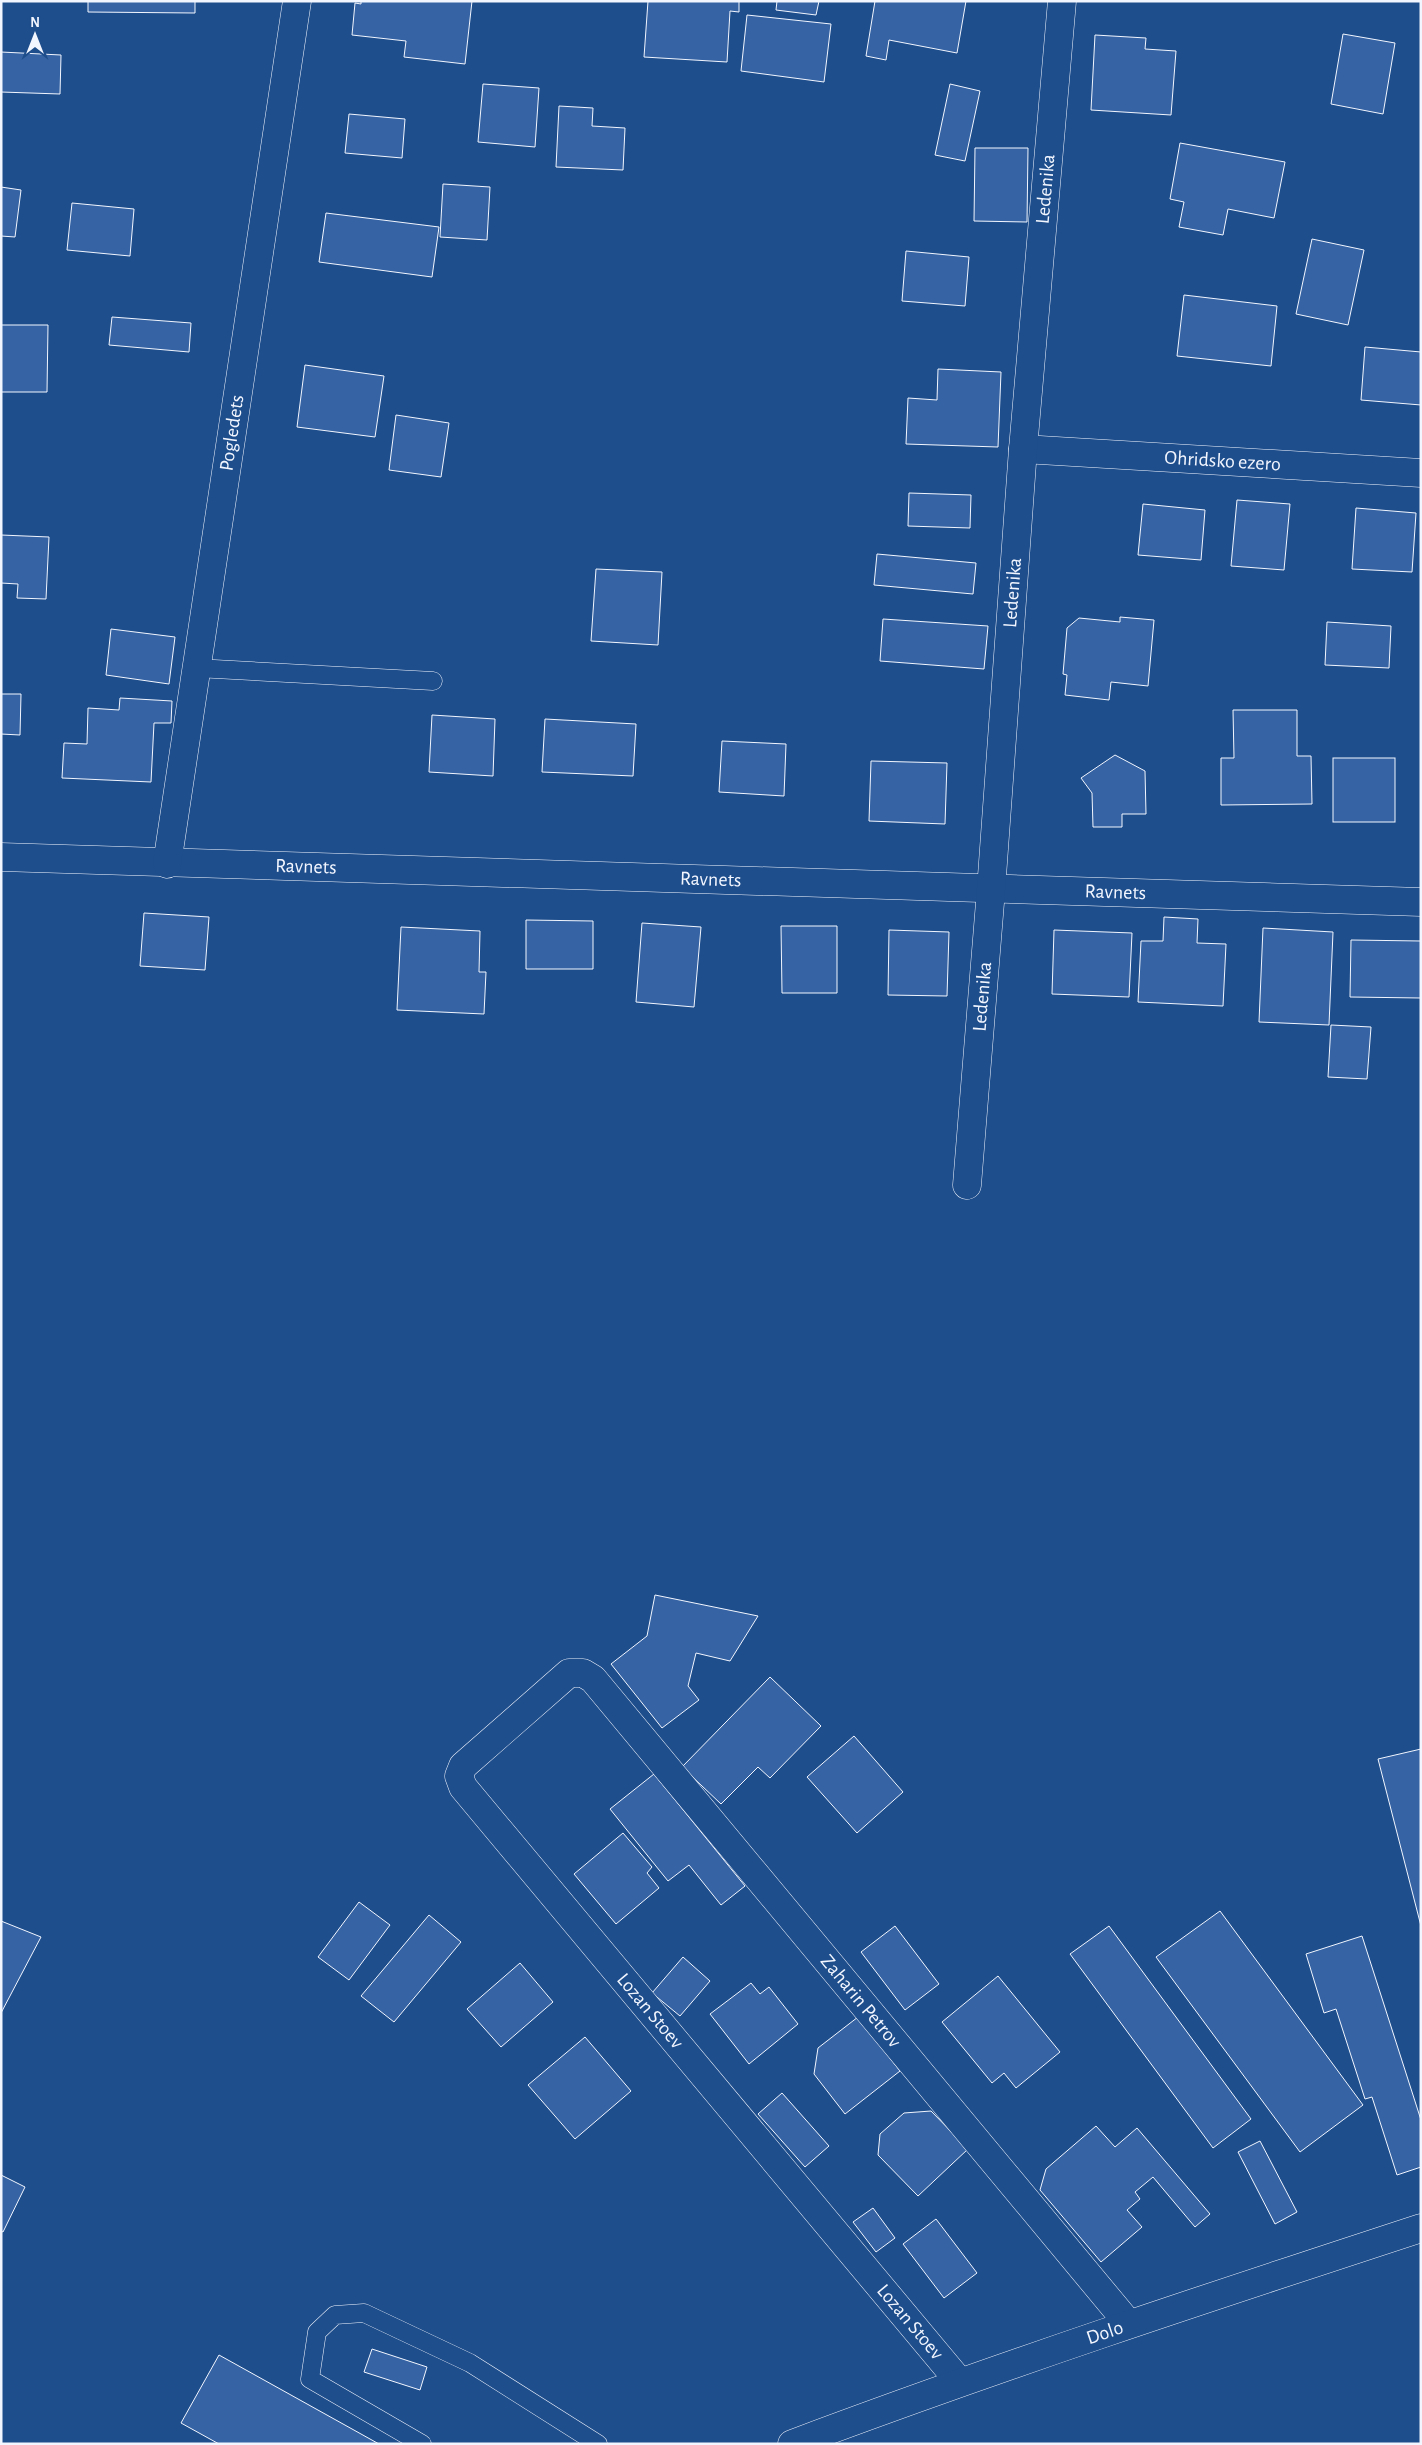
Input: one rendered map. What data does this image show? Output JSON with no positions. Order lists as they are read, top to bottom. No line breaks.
{"streets":{"street":["Ledenika","Pogledets","Ohridsko ezero","Ravnets","Zaharin Petrov","Lozan Stoev","Dolo"]},"crossings":[["Ledenika","Ohridsko ezero"],["Ledenika","Ravnets"],["Pogledets","Ravnets"],["Zaharin Petrov","Lozan Stoev"],["Zaharin Petrov","Dolo"],["Lozan Stoev","Dolo"]],"north":"top"}
